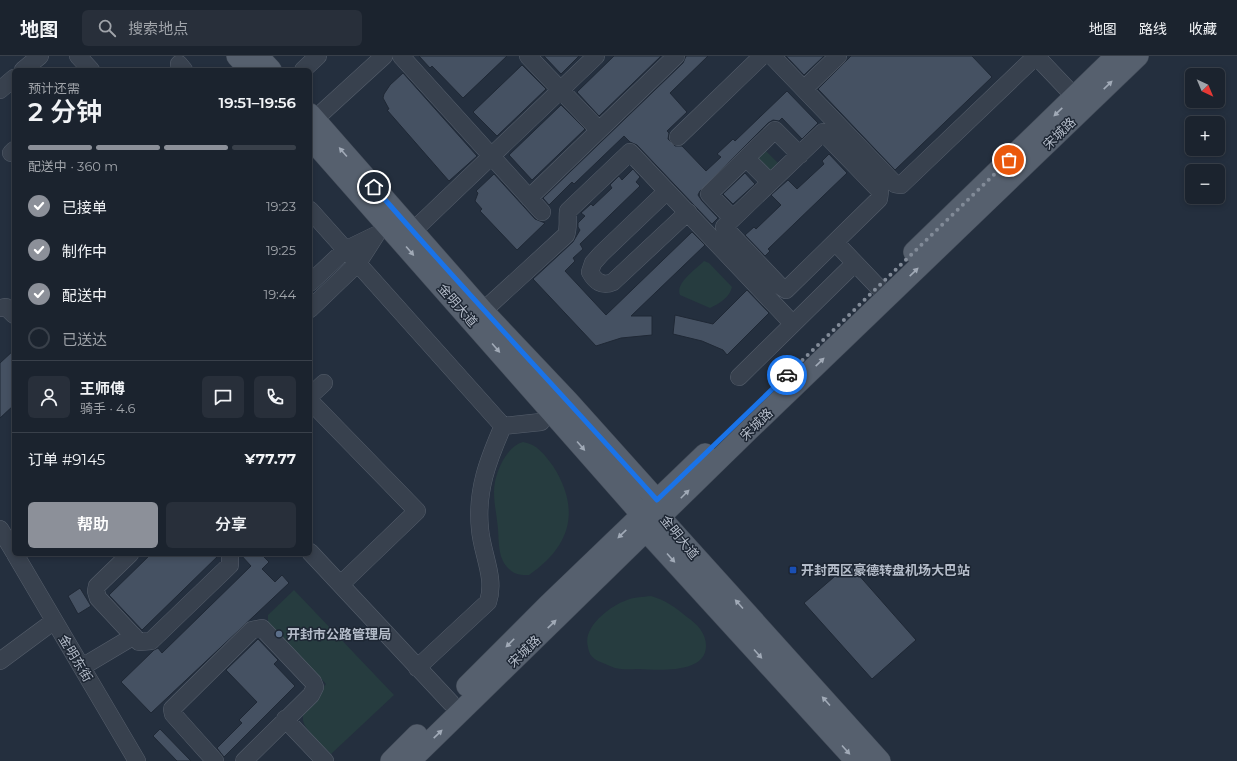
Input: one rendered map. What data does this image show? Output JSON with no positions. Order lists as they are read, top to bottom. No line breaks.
{"streets":{"main road":["宋城路","金明大道"],"street":["金明东街"]},"crossings":[["宋城路","金明大道"]],"places":{"transit":["开封西区豪德转盘机场大巴站"],"other":["开封市公路管理局"]},"north":"bottom right","page":{"header":"地图","search":"搜索地点","nav":["地图","路线","收藏"],"map_buttons":["+","−"],"heading":["2 分钟","预计还需","19:51–19:56"],"panel":["王师傅","骑手 · 4.6","订单 #9145","¥77.77"],"bar":"配送中 · 360 m","list":[["已接单","19:23"],["制作中","19:25"],["配送中","19:44"],"已送达"],"buttons":["帮助","分享"]}}
